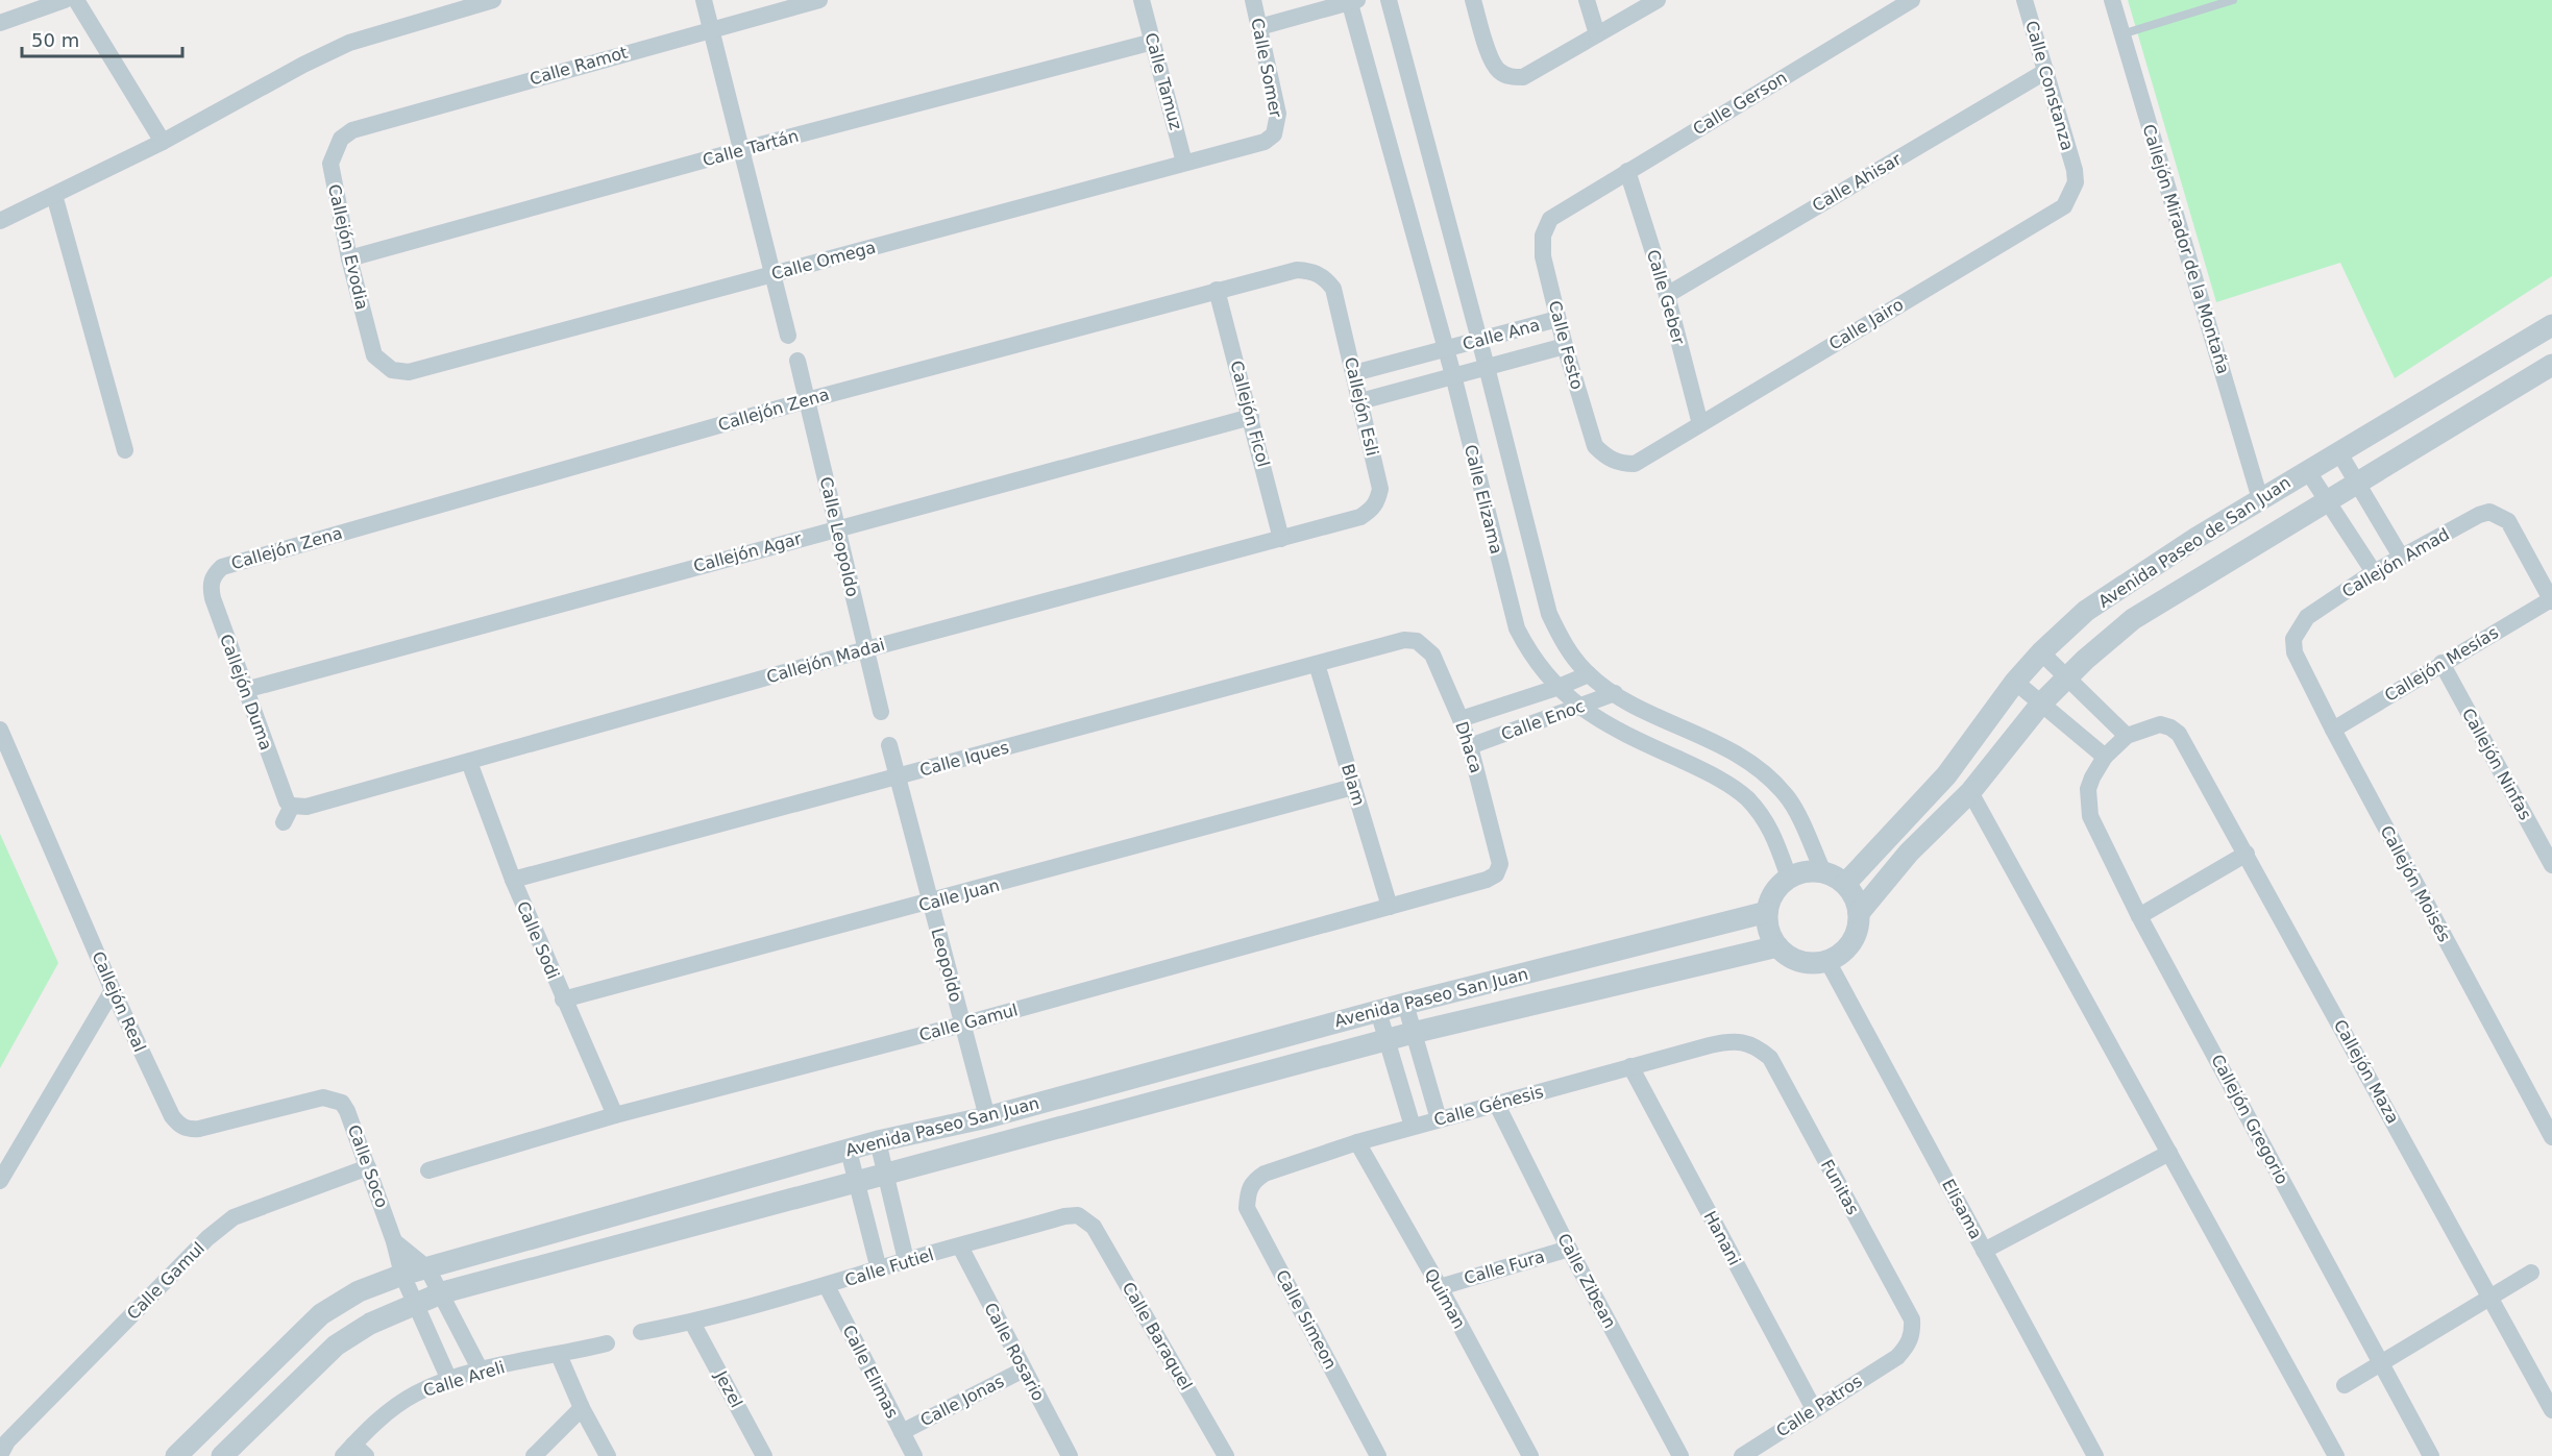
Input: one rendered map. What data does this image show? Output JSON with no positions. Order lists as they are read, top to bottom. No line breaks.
{"streets":{"street":["Calle Ramot","Calle Somer","Calle Tamuz","Calle Constanza","Calle Gerson","Calle Tartán","Calle Ahisar","Callejón Evodia","Callejón Mirador de la Montaña","Calle Omega","Calle Geber","Calle Jairo","Calle Ana","Calle Festo","Callejón Esli","Callejón Zena","Callejón Ficol","Calle Elizama","Calle Leopoldo","Avenida Paseo de San Juan","Callejón Agar","Callejón Amad","Callejón Madai","Callejón Mesías","Callejón Duma","Calle Enoc","Dhaca","Calle Iques","Callejón Ninfas","Blam","Callejón Moisés","Calle Juan","Calle Sodi","Leopoldo","Avenida Paseo San Juan","Callejón Real","Calle Gamul","Callejón Maza","Calle Génesis","Callejón Gregorio","Calle Soco","Funitas","Elisama","Hanani","Calle Futiel","Calle Fura","Calle Zibean","Quiman","Calle Simeon","Calle Baraquel","Calle Rosario","Calle Elimas","Calle Areli","Jezel","Calle Jonas","Calle Patros"]},"crossings":[["Calle Ramot","Callejón Evodia"],["Calle Somer","Calle Omega"],["Calle Tamuz","Calle Tartán"],["Calle Tamuz","Calle Omega"],["Calle Constanza","Calle Ahisar"],["Calle Constanza","Calle Jairo"],["Calle Gerson","Calle Geber"],["Calle Gerson","Calle Festo"],["Calle Tartán","Callejón Evodia"],["Calle Ahisar","Calle Geber"],["Callejón Evodia","Calle Omega"],["Callejón Mirador de la Montaña","Avenida Paseo de San Juan"],["Calle Geber","Calle Jairo"],["Calle Jairo","Calle Festo"],["Calle Ana","Calle Festo"],["Calle Ana","Callejón Esli"],["Calle Ana","Calle Elizama"],["Callejón Esli","Callejón Zena"],["Callejón Esli","Callejón Madai"],["Callejón Zena","Callejón Ficol"],["Callejón Zena","Calle Leopoldo"],["Callejón Zena","Callejón Duma"],["Callejón Ficol","Callejón Agar"],["Callejón Ficol","Callejón Madai"],["Calle Elizama","Avenida Paseo de San Juan"],["Calle Elizama","Calle Enoc"],["Calle Elizama","Avenida Paseo San Juan"],["Calle Elizama","Elisama"],["Calle Leopoldo","Callejón Agar"],["Calle Leopoldo","Callejón Madai"],["Avenida Paseo de San Juan","Avenida Paseo San Juan"],["Avenida Paseo de San Juan","Elisama"],["Callejón Agar","Callejón Duma"],["Callejón Amad","Callejón Mesías"],["Callejón Amad","Callejón Moisés"],["Callejón Madai","Callejón Duma"],["Callejón Madai","Calle Sodi"],["Callejón Mesías","Callejón Ninfas"],["Callejón Mesías","Callejón Moisés"],["Calle Enoc","Dhaca"],["Dhaca","Calle Iques"],["Dhaca","Calle Gamul"],["Calle Iques","Blam"],["Calle Iques","Calle Sodi"],["Calle Iques","Leopoldo"],["Blam","Calle Juan"],["Blam","Calle Gamul"],["Calle Juan","Calle Sodi"],["Calle Juan","Leopoldo"],["Calle Sodi","Calle Gamul"],["Leopoldo","Avenida Paseo San Juan"],["Leopoldo","Calle Gamul"],["Avenida Paseo San Juan","Calle Soco"],["Avenida Paseo San Juan","Elisama"],["Callejón Real","Calle Soco"],["Calle Gamul","Calle Soco"],["Calle Génesis","Funitas"],["Calle Génesis","Hanani"],["Calle Génesis","Calle Zibean"],["Calle Génesis","Quiman"],["Calle Génesis","Calle Simeon"],["Calle Soco","Calle Areli"],["Funitas","Calle Patros"],["Hanani","Calle Patros"],["Calle Futiel","Calle Baraquel"],["Calle Futiel","Calle Rosario"],["Calle Futiel","Calle Elimas"],["Calle Futiel","Jezel"],["Calle Fura","Calle Zibean"],["Calle Fura","Quiman"],["Calle Rosario","Calle Jonas"],["Calle Elimas","Calle Jonas"]],"scale_bar":"50 m"}
